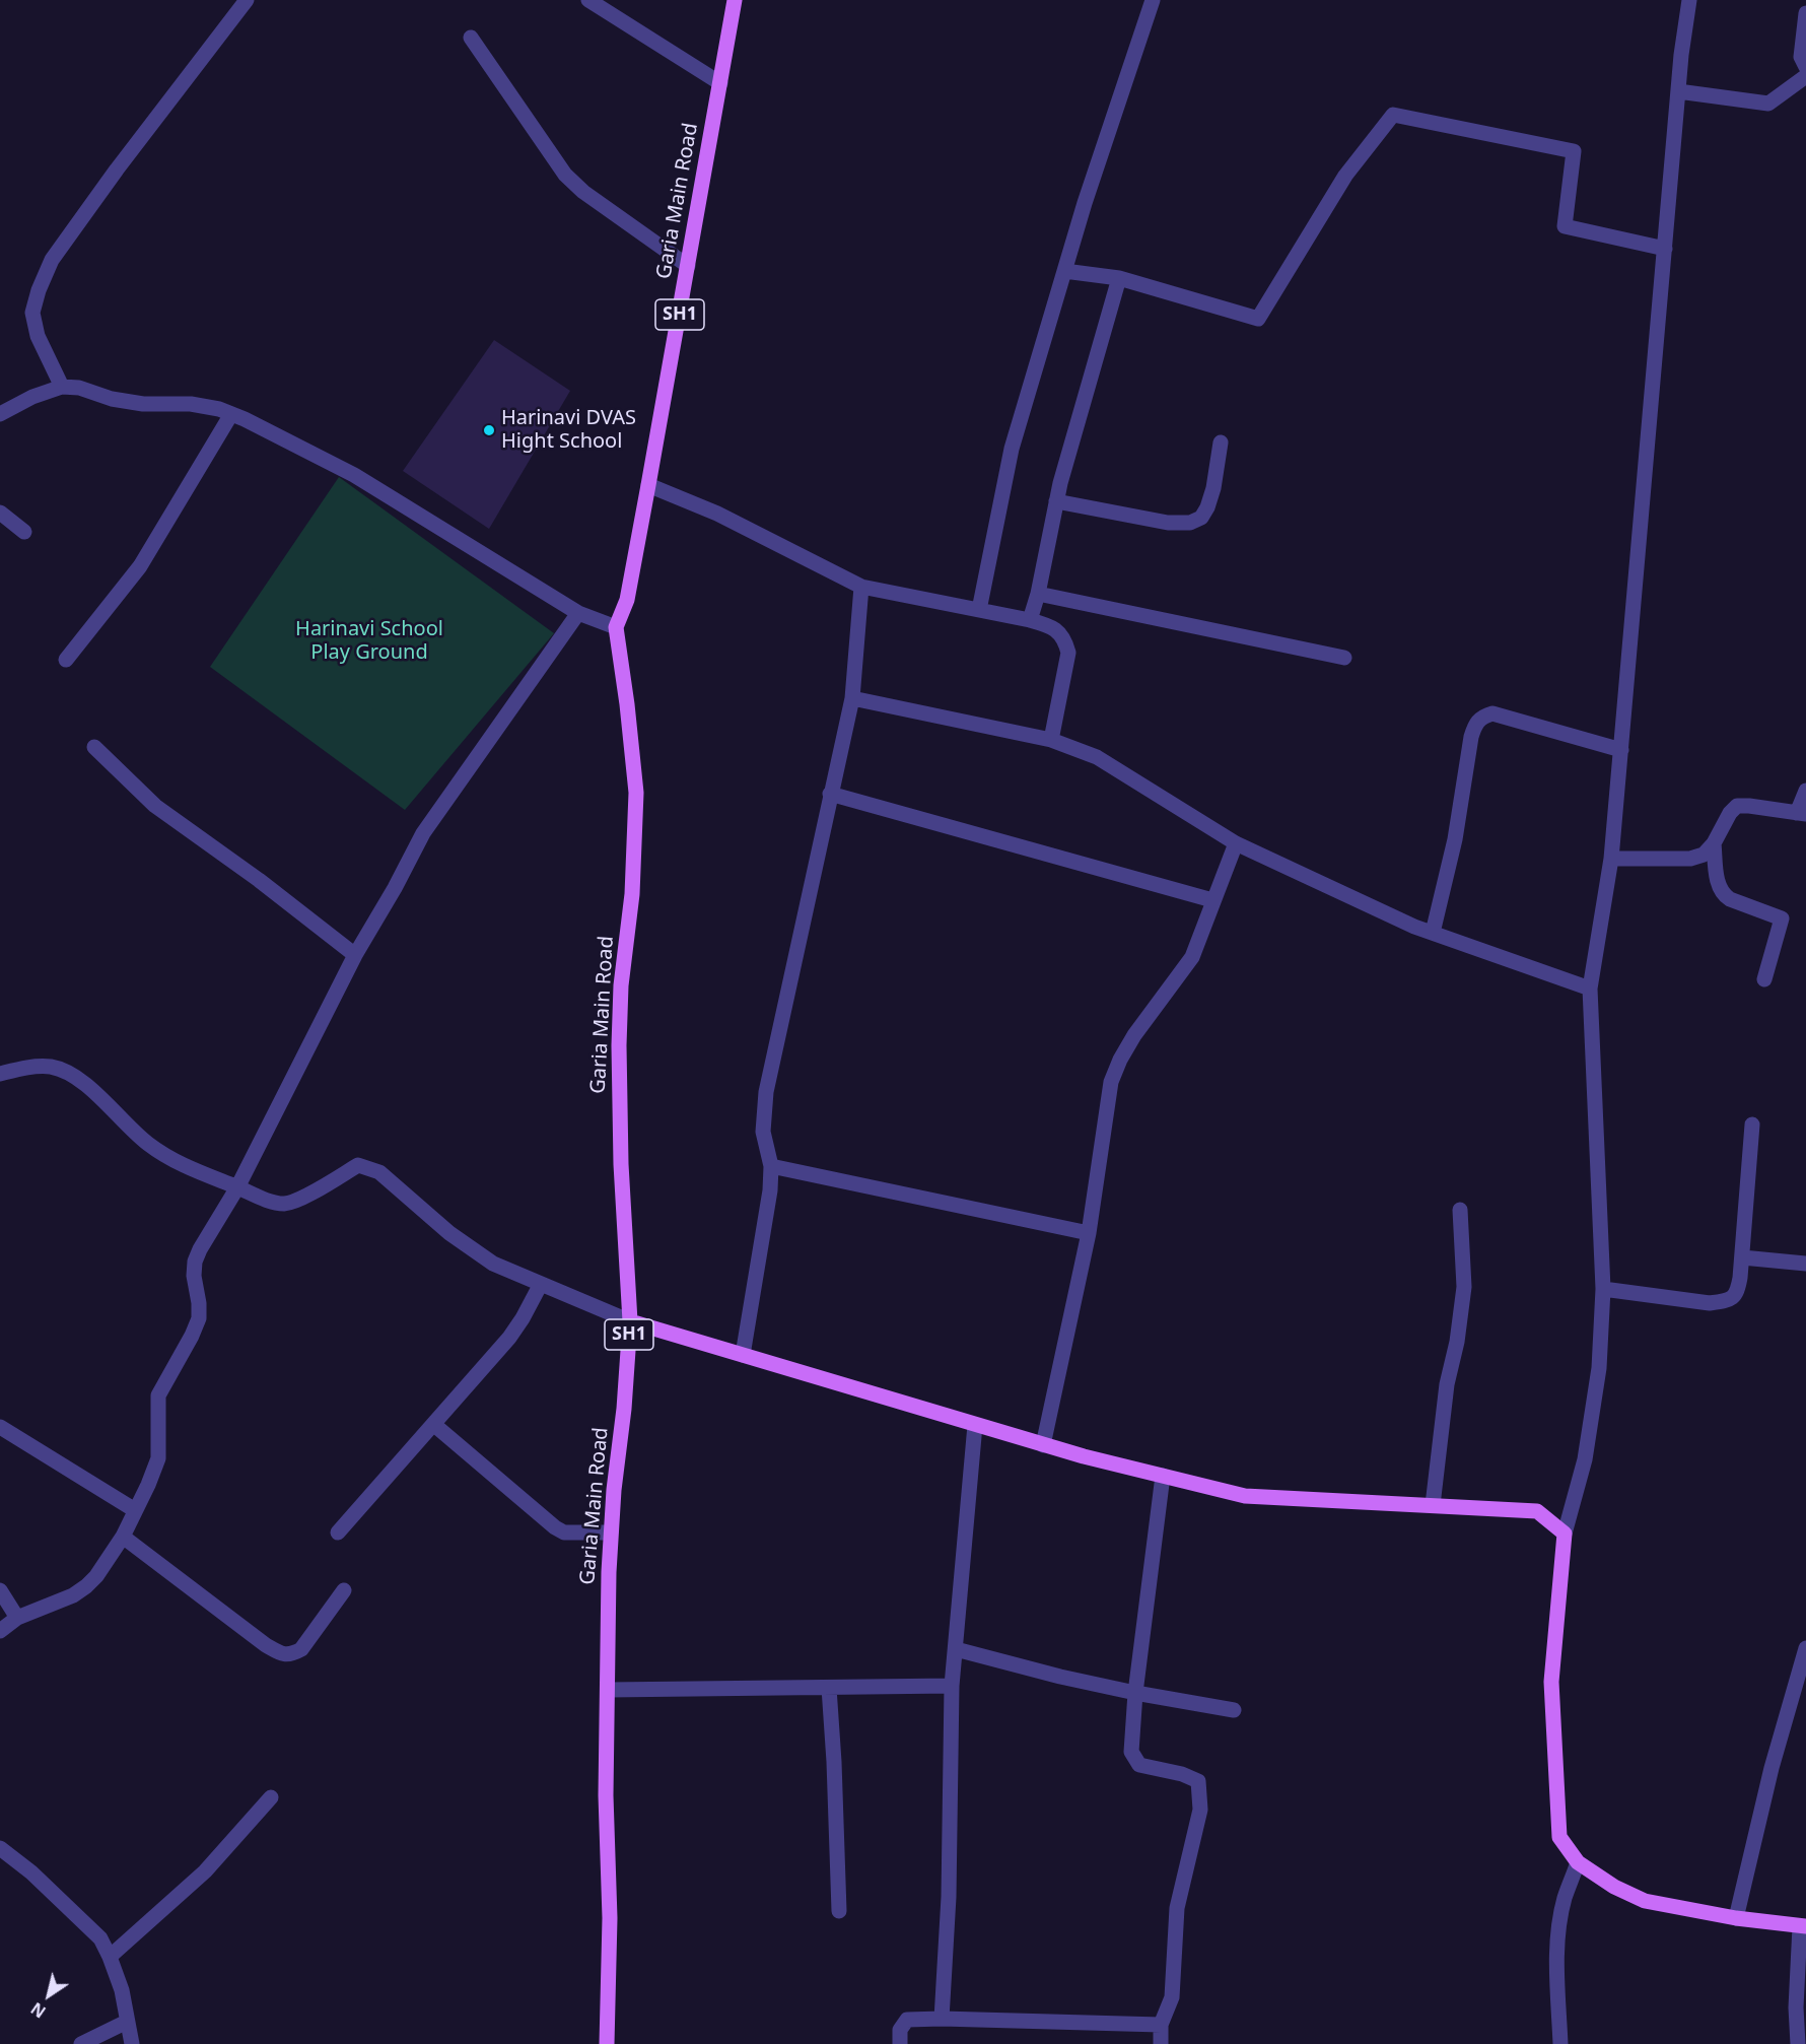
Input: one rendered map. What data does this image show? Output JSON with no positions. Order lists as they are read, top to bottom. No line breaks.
{"streets":{"main road":["Garia Main Road","SH1"]},"parks":["Harinavi School Play Ground"],"places":["Harinavi DVAS Hight School"],"north":"bottom left"}
